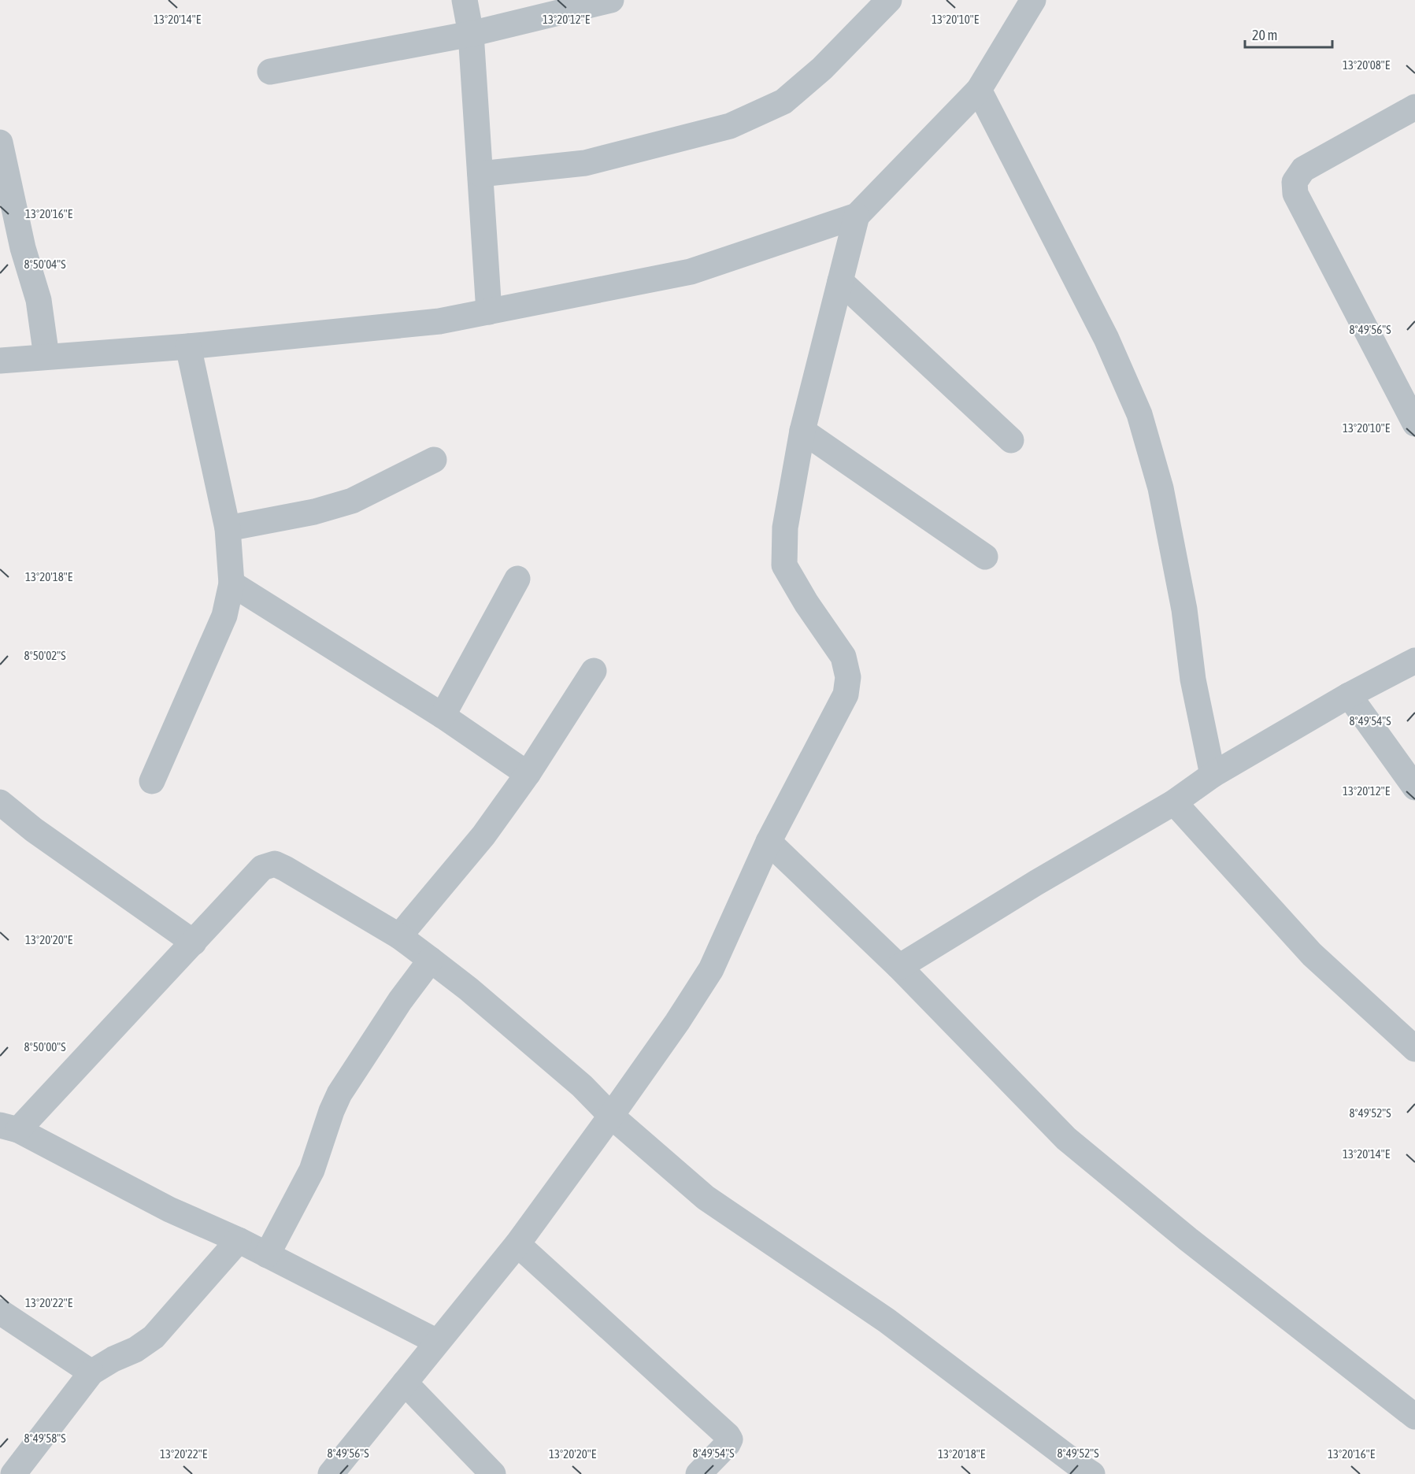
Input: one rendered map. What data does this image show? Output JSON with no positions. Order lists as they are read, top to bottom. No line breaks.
{"scale_bar":"20 m","coordinates":["13°20'14\"E","13°20'12\"E","13°20'10\"E","13°20'08\"E","13°20'16\"E","8°50'04\"S","8°49'56\"S","13°20'18\"E","8°50'02\"S","8°49'54\"S","13°20'20\"E","8°50'00\"S","8°49'52\"S","13°20'22\"E","8°49'58\"S"]}
